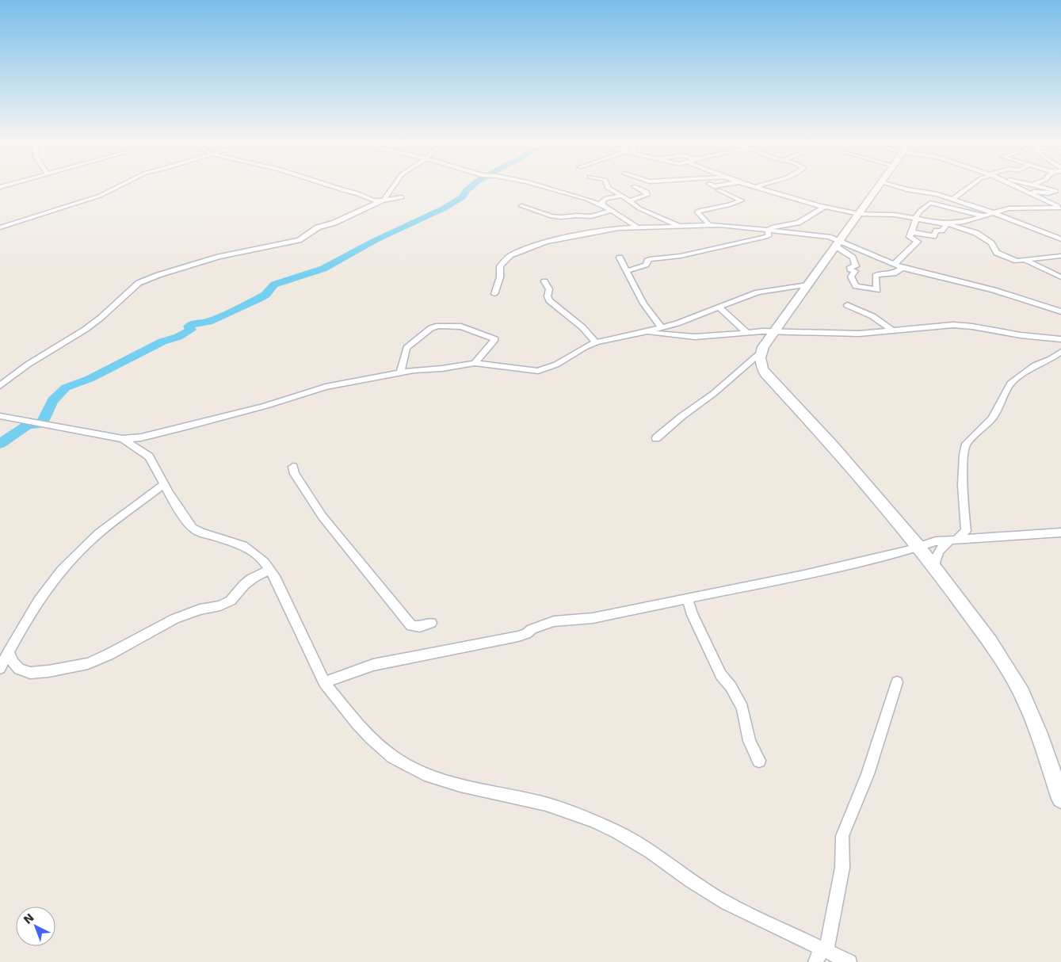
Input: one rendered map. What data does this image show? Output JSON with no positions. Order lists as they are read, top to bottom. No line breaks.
{"north":"top left"}
